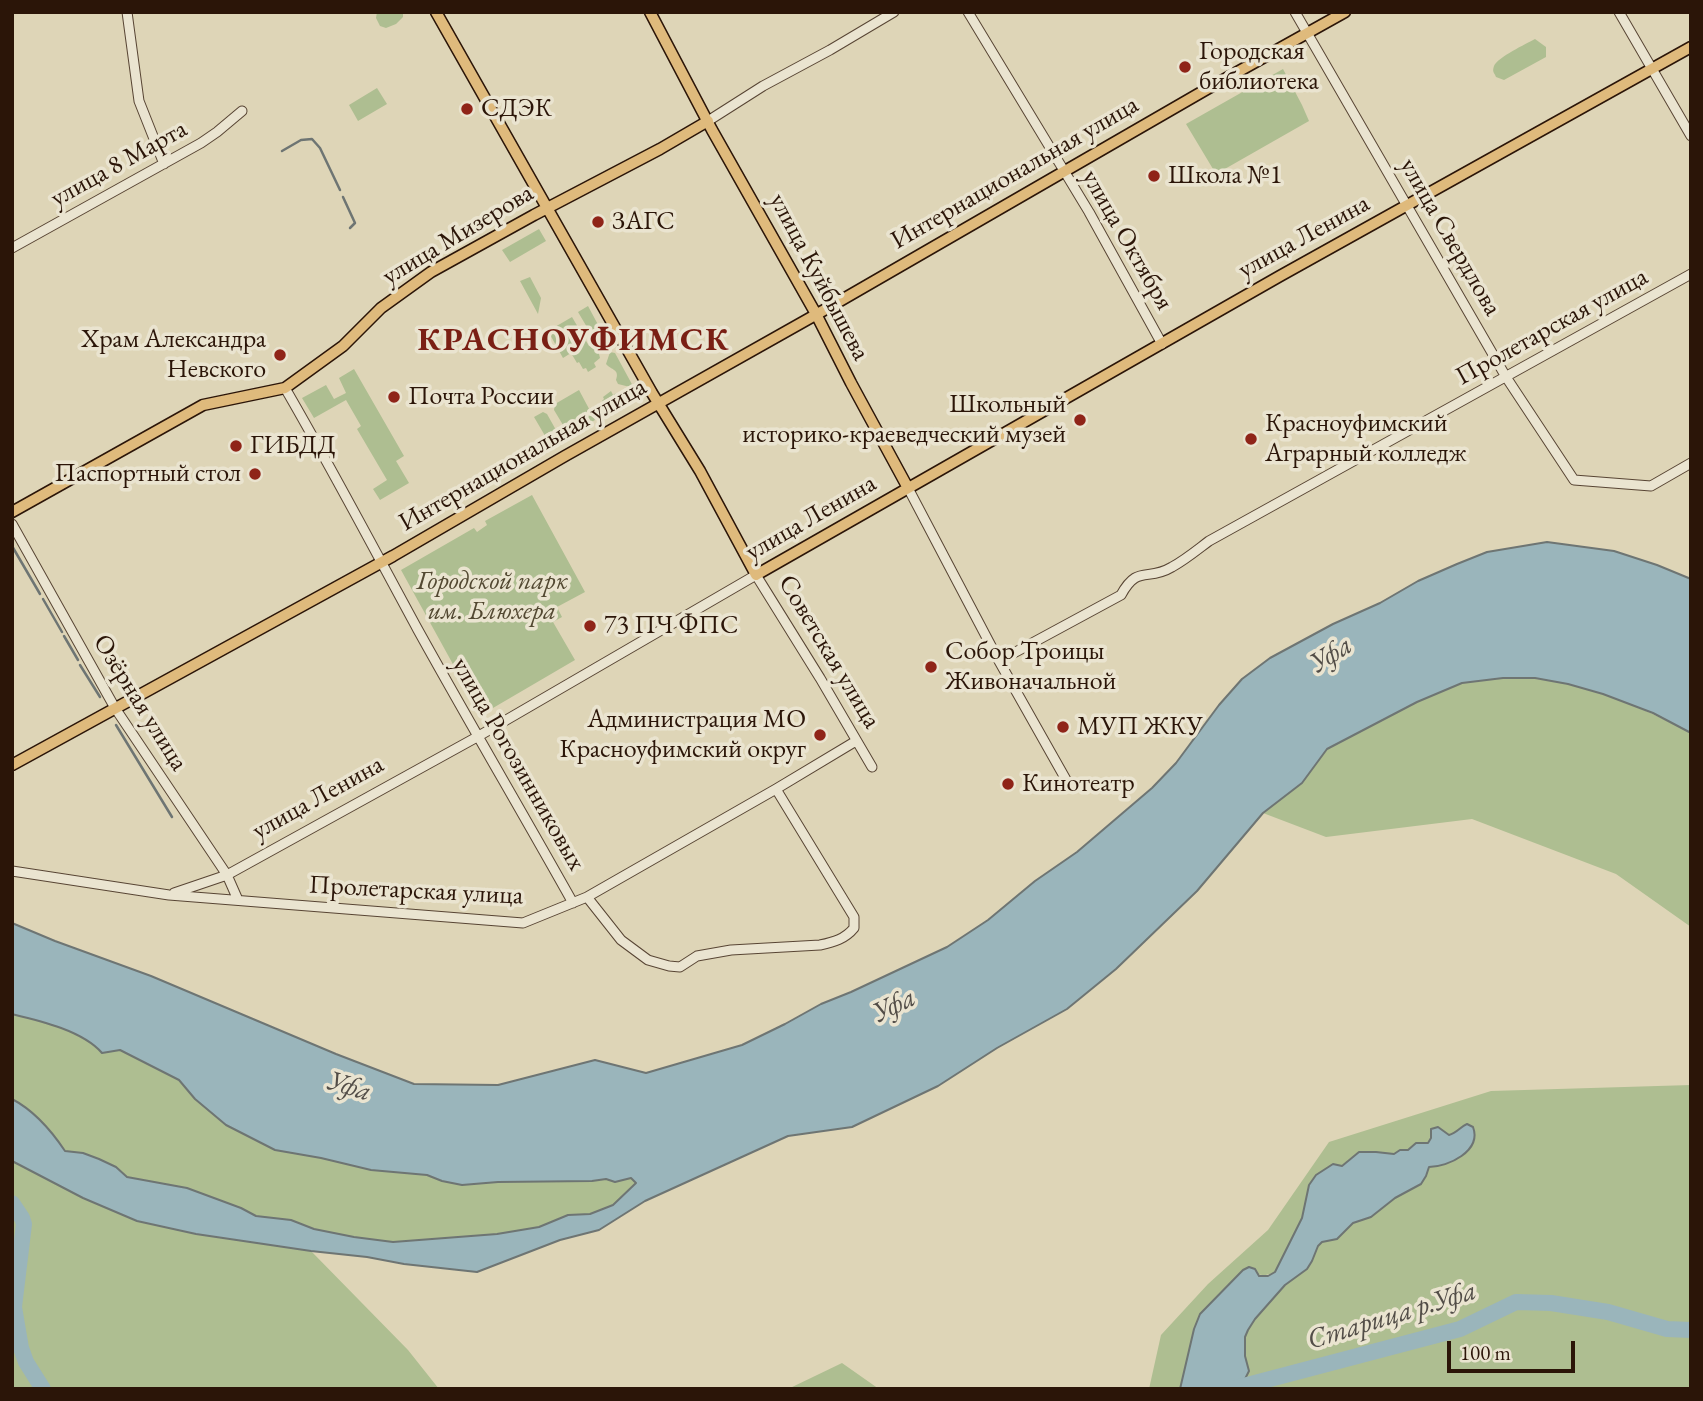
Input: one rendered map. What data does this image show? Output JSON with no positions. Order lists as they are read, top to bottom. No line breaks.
{"streets":{"main road":["Интернациональная улица","улица Мизерова","улица Ленина","улица Куйбышева","Советская улица"],"street":["улица 8 Марта","улица Свердлова","улица Октября","Пролетарская улица","Озёрная улица","улица Рогозинниковых"]},"crossings":[["Интернациональная улица","улица Свердлова"],["Интернациональная улица","улица Октября"],["Интернациональная улица","улица Куйбышева"],["Интернациональная улица","Советская улица"],["Интернациональная улица","Озёрная улица"],["Интернациональная улица","улица Рогозинниковых"],["улица Мизерова","улица Куйбышева"],["улица Мизерова","Советская улица"],["улица Мизерова","улица Рогозинниковых"],["улица Ленина","улица Свердлова"],["улица Ленина","улица Октября"],["улица Ленина","улица Куйбышева"],["улица Ленина","Пролетарская улица"],["улица Ленина","Советская улица"],["улица Ленина","Озёрная улица"],["улица Ленина","улица Рогозинниковых"],["улица Свердлова","Пролетарская улица"],["улица Куйбышева","Пролетарская улица"],["Пролетарская улица","Советская улица"],["Пролетарская улица","Озёрная улица"],["Пролетарская улица","улица Рогозинниковых"]],"districts":["КРАСНОУФИМСК"],"water":["Уфа","Старица р.Уфа"],"parks":["Городской парк им. Блюхера"],"places":["Городская библиотека","СДЭК","Школа №1","ЗАГС","Храм Александра Невского","Почта России","Школьный историко-краеведческий музей","Красноуфимский Аграрный колледж","ГИБДД","Паспортный стол","73 ПЧ ФПС","Собор Троицы Живоначальной","МУП ЖКУ","Администрация МО Красноуфимский округ","Кинотеатр"],"scale_bar":"100 m"}
